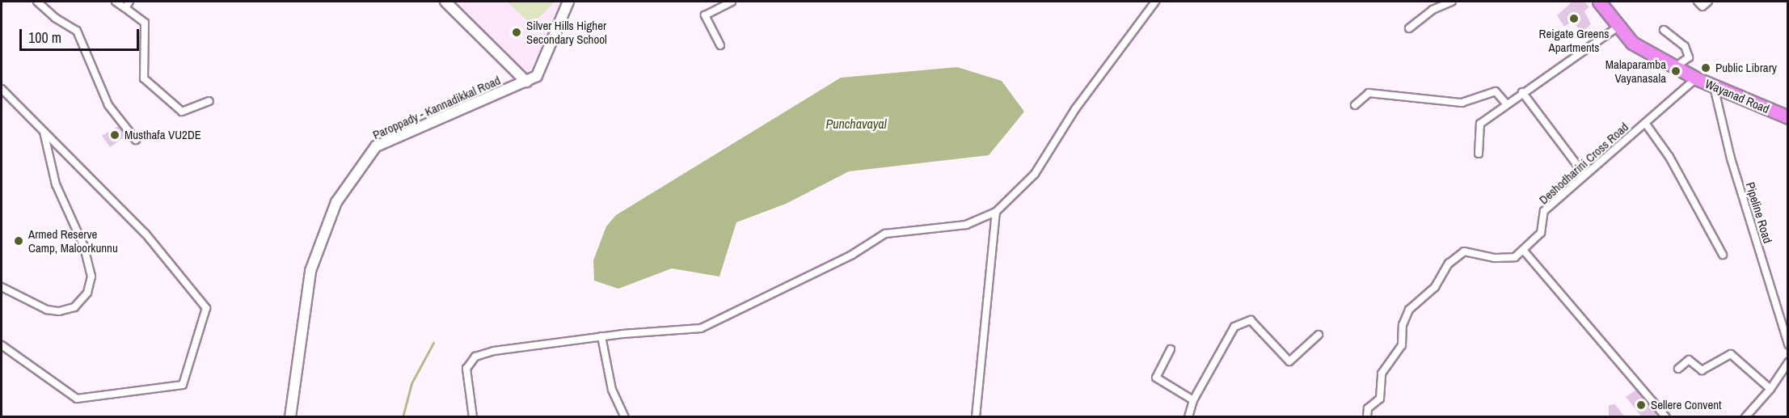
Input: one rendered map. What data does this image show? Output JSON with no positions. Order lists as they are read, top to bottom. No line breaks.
{"streets":{"highway":["Wayanad Road"],"main road":["Paroppady - Kannadikkal Road"],"street":["Deshodharini Cross Road","Pipeline Road"]},"crossings":[["Wayanad Road","Deshodharini Cross Road"],["Wayanad Road","Pipeline Road"]],"water":["Punchavayal"],"places":["Reigate Greens Apartments","Silver Hills Higher Secondary School","Public Library","Malaparamba Vayanasala","Musthafa VU2DE","Armed Reserve Camp, Maloorkunnu","Sellere Convent"],"scale_bar":"100 m"}
